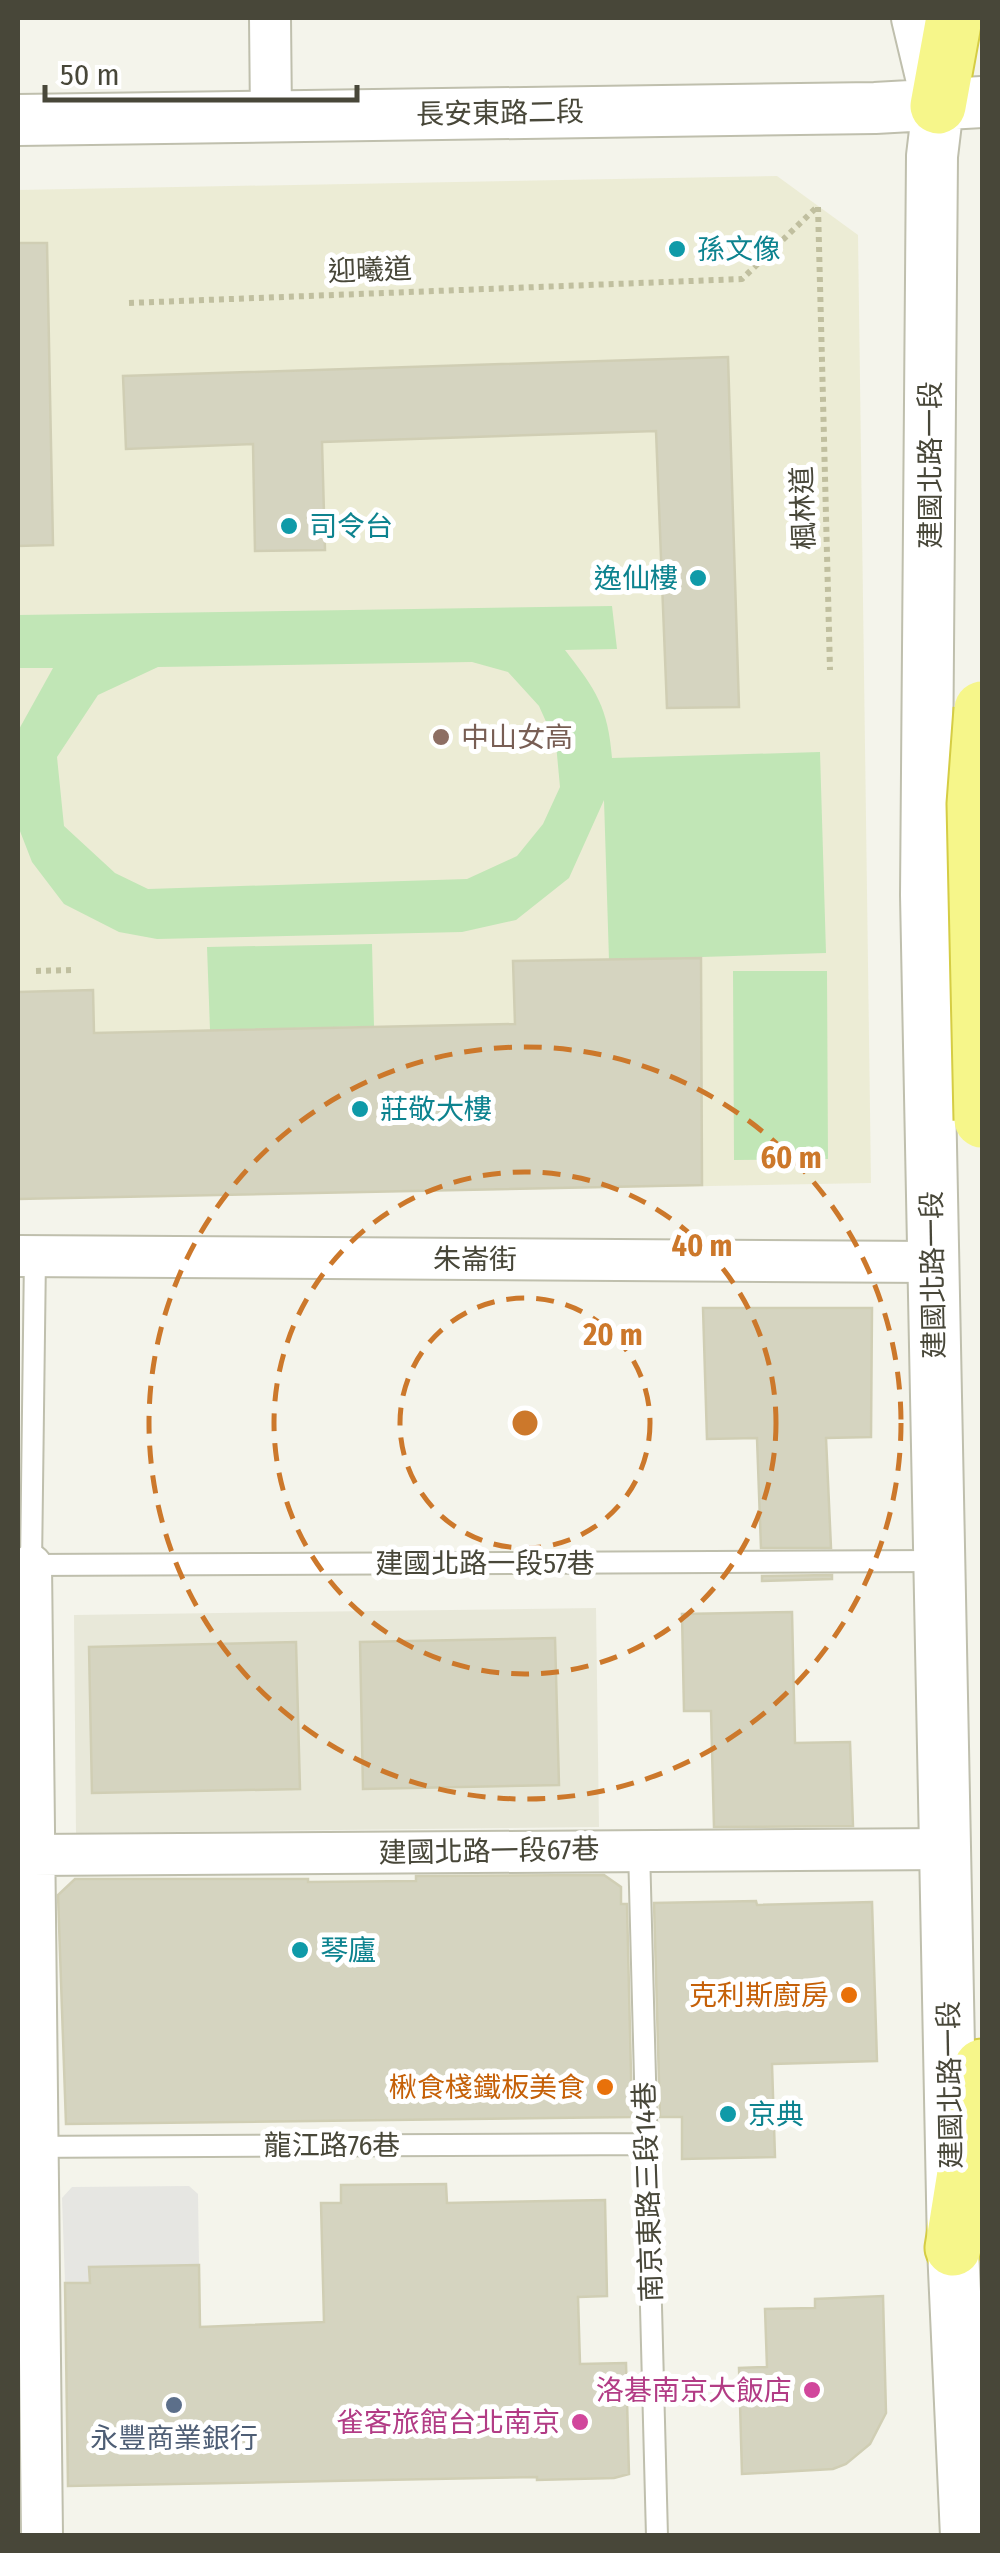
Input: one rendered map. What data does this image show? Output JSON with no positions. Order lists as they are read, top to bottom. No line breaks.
{"streets":{"street":["長安東路二段","建國北路一段","朱崙街","建國北路一段67巷"],"lane":["建國北路一段57巷","龍江路76巷","南京東路三段14巷"],"path":["迎曦道","楓林道"]},"crossings":[["長安東路二段","建國北路一段"],["迎曦道","楓林道"],["建國北路一段","朱崙街"],["建國北路一段","建國北路一段57巷"],["建國北路一段","建國北路一段67巷"],["建國北路一段67巷","南京東路三段14巷"],["龍江路76巷","南京東路三段14巷"]],"places":["孫文像","司令台","逸仙樓","中山女高","莊敬大樓","琴廬","克利斯廚房","楸食棧鐵板美食","京典","洛碁南京大飯店","永豐商業銀行","雀客旅館台北南京"],"scale_bar":"50 m","rings":["60 m","40 m","20 m"]}
